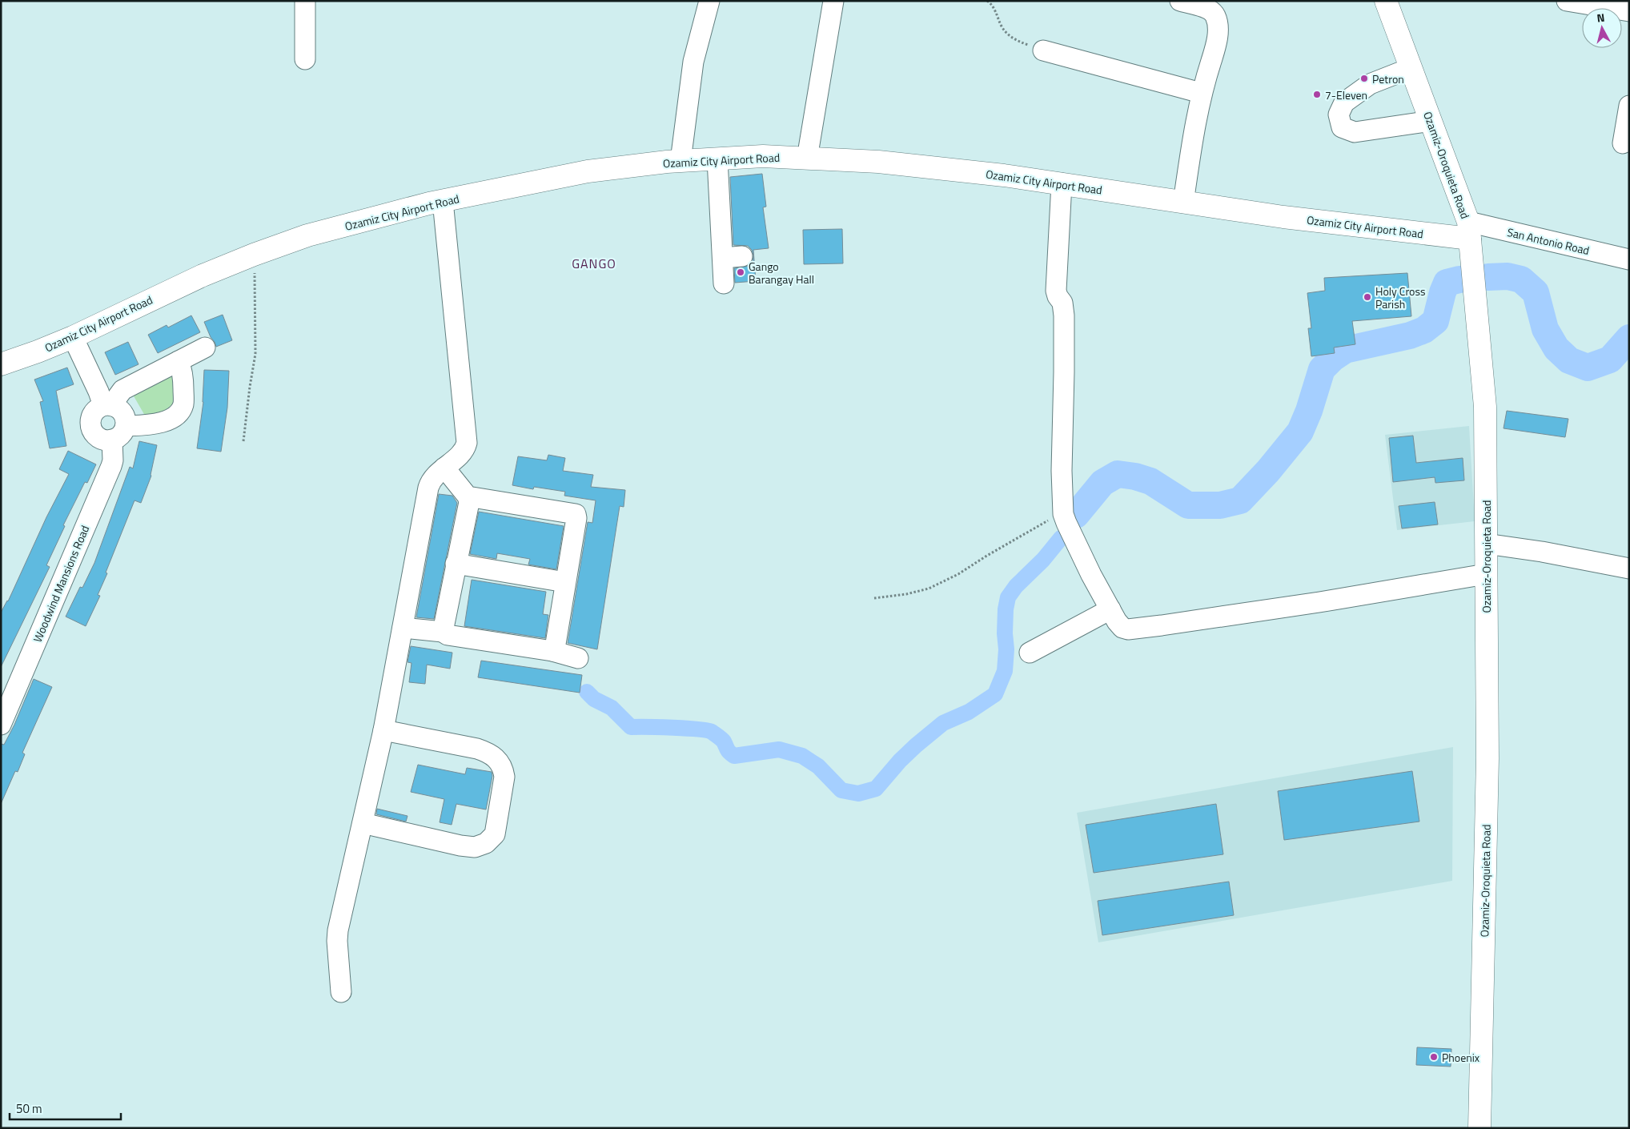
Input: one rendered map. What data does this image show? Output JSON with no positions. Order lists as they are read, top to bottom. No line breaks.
{"streets":{"main road":["Ozamiz City Airport Road","Ozamiz-Oroquieta Road"],"street":["San Antonio Road","Woodwind Mansions Road"]},"crossings":[["Ozamiz City Airport Road","Ozamiz-Oroquieta Road"],["Ozamiz City Airport Road","San Antonio Road"],["Ozamiz City Airport Road","Woodwind Mansions Road"],["Ozamiz-Oroquieta Road","San Antonio Road"]],"districts":["GANGO"],"places":["Petron","7-Eleven","Gango Barangay Hall","Holy Cross Parish","Phoenix"],"scale_bar":"50 m","north":"top"}
